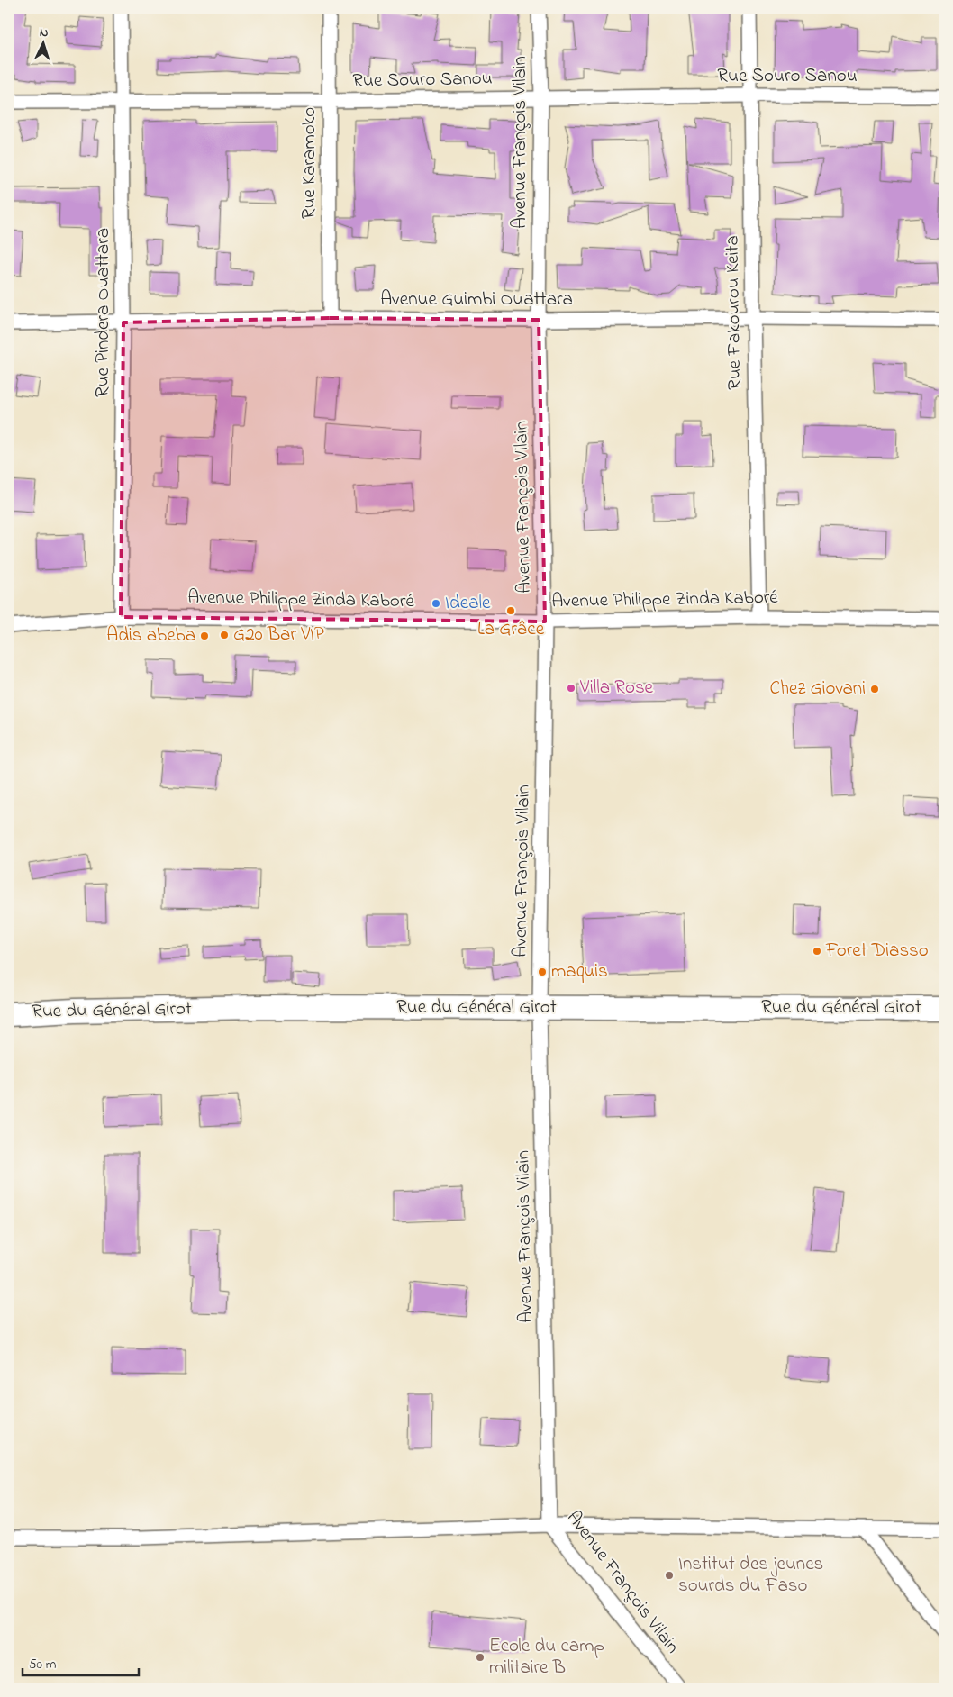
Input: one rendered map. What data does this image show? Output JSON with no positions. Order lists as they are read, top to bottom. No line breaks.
{"streets":{"highway":["Rue du Général Girot"],"street":["Rue Souro Sanou","Avenue François Vilain","Rue Karamoko","Avenue Guimbi Ouattara","Rue Pindera Ouattara","Rue Fakourou Keita","Avenue Philippe Zinda Kaboré"]},"crossings":[["Rue Souro Sanou","Avenue François Vilain"],["Rue Souro Sanou","Rue Karamoko"],["Rue Souro Sanou","Rue Pindera Ouattara"],["Rue Souro Sanou","Rue Fakourou Keita"],["Avenue François Vilain","Avenue Guimbi Ouattara"],["Avenue François Vilain","Avenue Philippe Zinda Kaboré"],["Avenue François Vilain","Rue du Général Girot"],["Rue Karamoko","Avenue Guimbi Ouattara"],["Avenue Guimbi Ouattara","Rue Pindera Ouattara"],["Avenue Guimbi Ouattara","Rue Fakourou Keita"],["Rue Pindera Ouattara","Avenue Philippe Zinda Kaboré"],["Rue Fakourou Keita","Avenue Philippe Zinda Kaboré"]],"places":["Ideale","La Grâce","G20 Bar VIP","Adis abeba","Villa Rose","Chez Giovani","Foret Diasso","maquis","Institut des jeunes sourds du Faso","Ecole du camp militaire B"],"scale_bar":"50 m","north":"top"}
